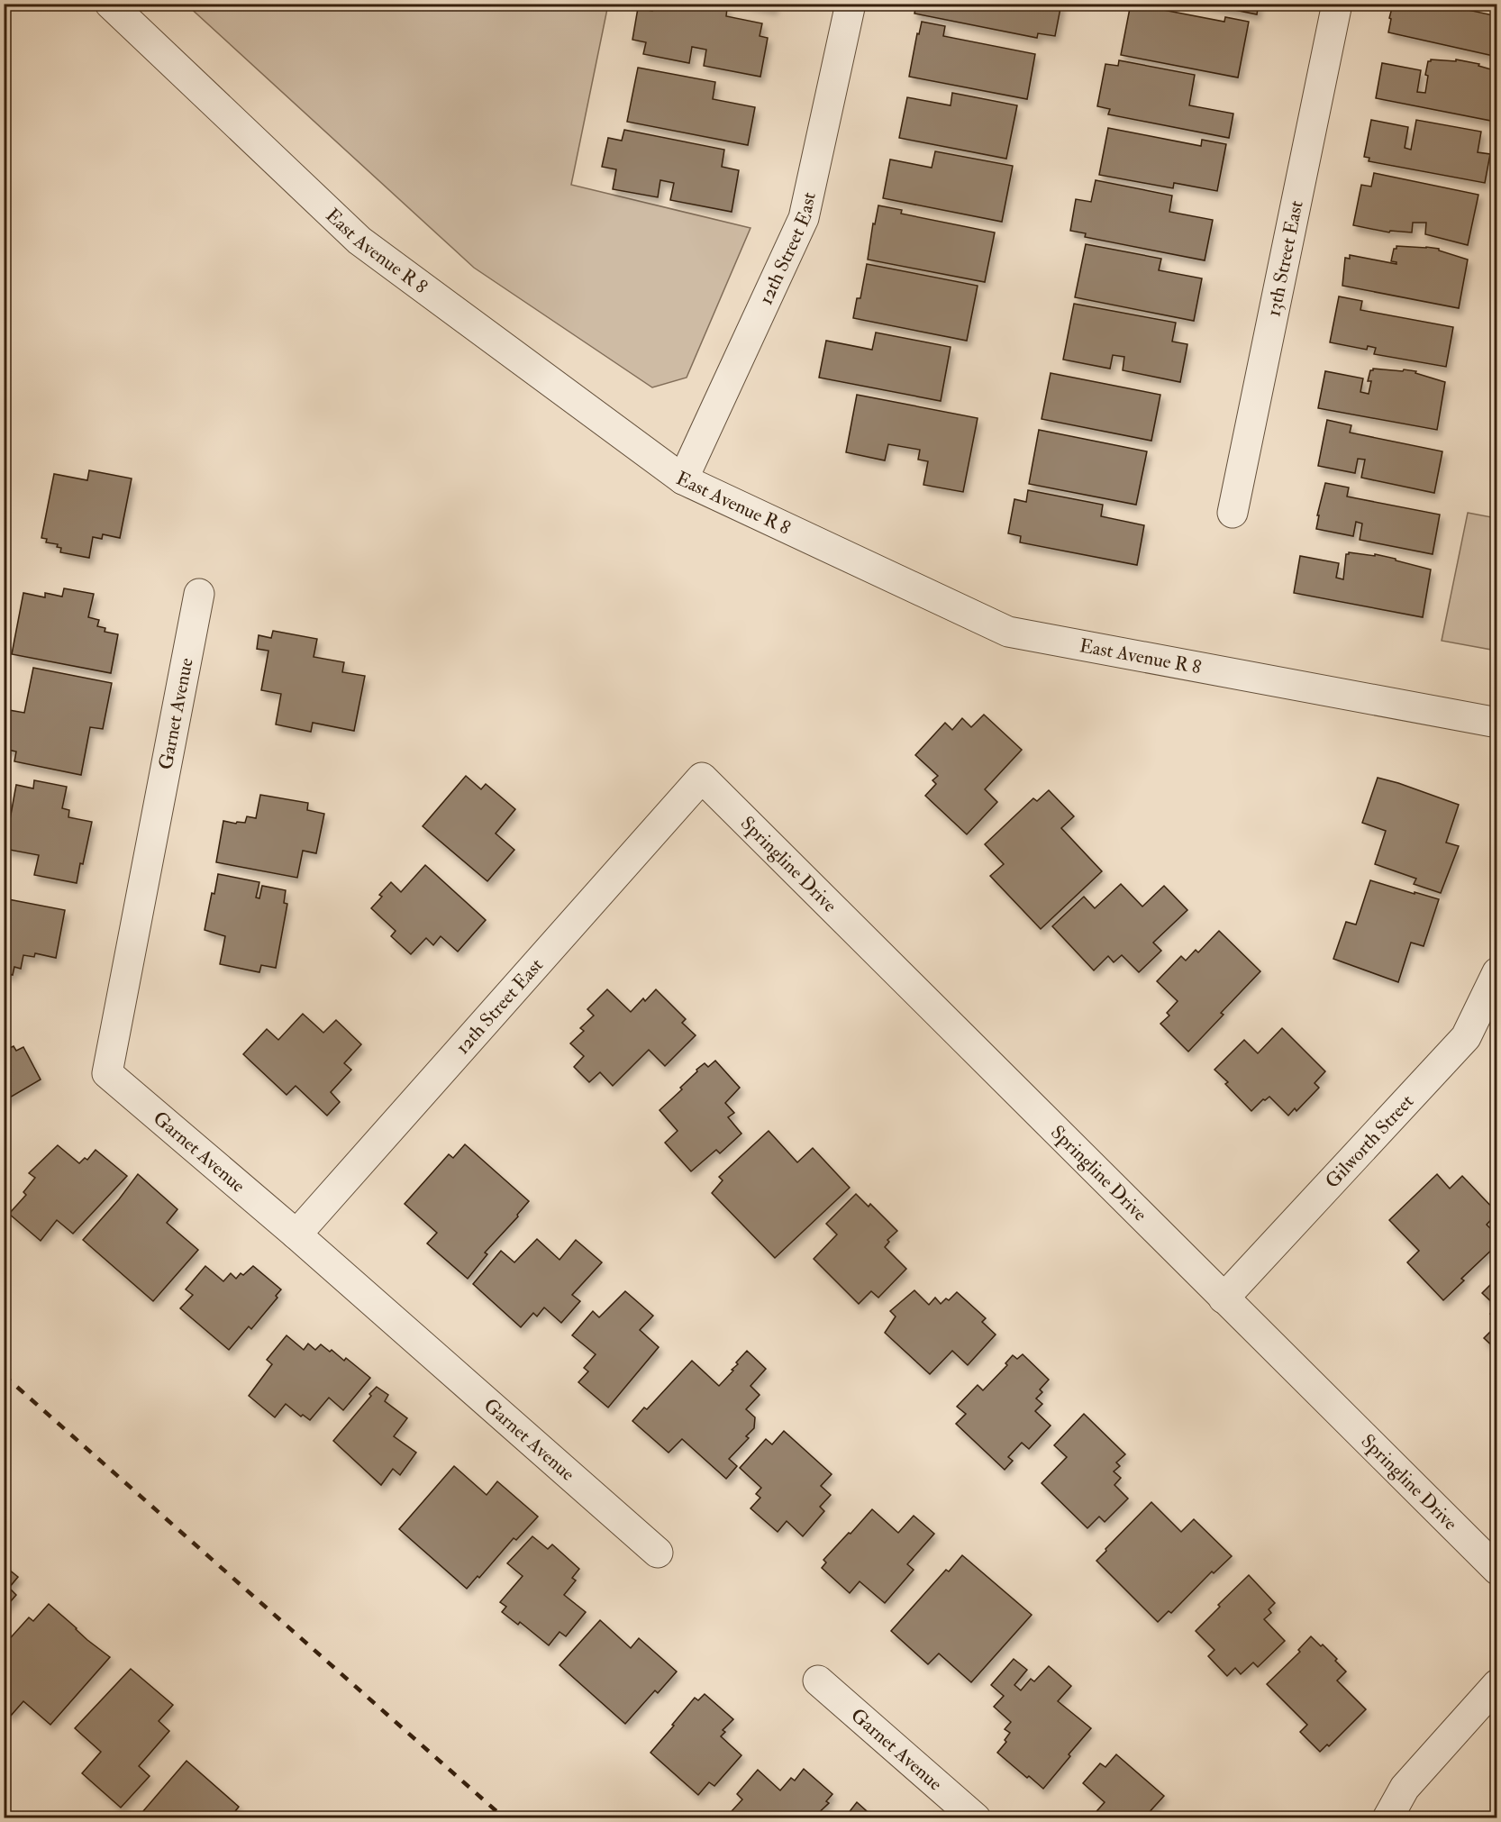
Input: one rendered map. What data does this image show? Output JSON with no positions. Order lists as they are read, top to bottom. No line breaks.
{"streets":{"street":["12th Street East","East Avenue R 8","13th Street East","Garnet Avenue","Springline Drive","Gilworth Street"]},"crossings":[["12th Street East","East Avenue R 8"],["12th Street East","Garnet Avenue"],["12th Street East","Springline Drive"],["Springline Drive","Gilworth Street"]]}
